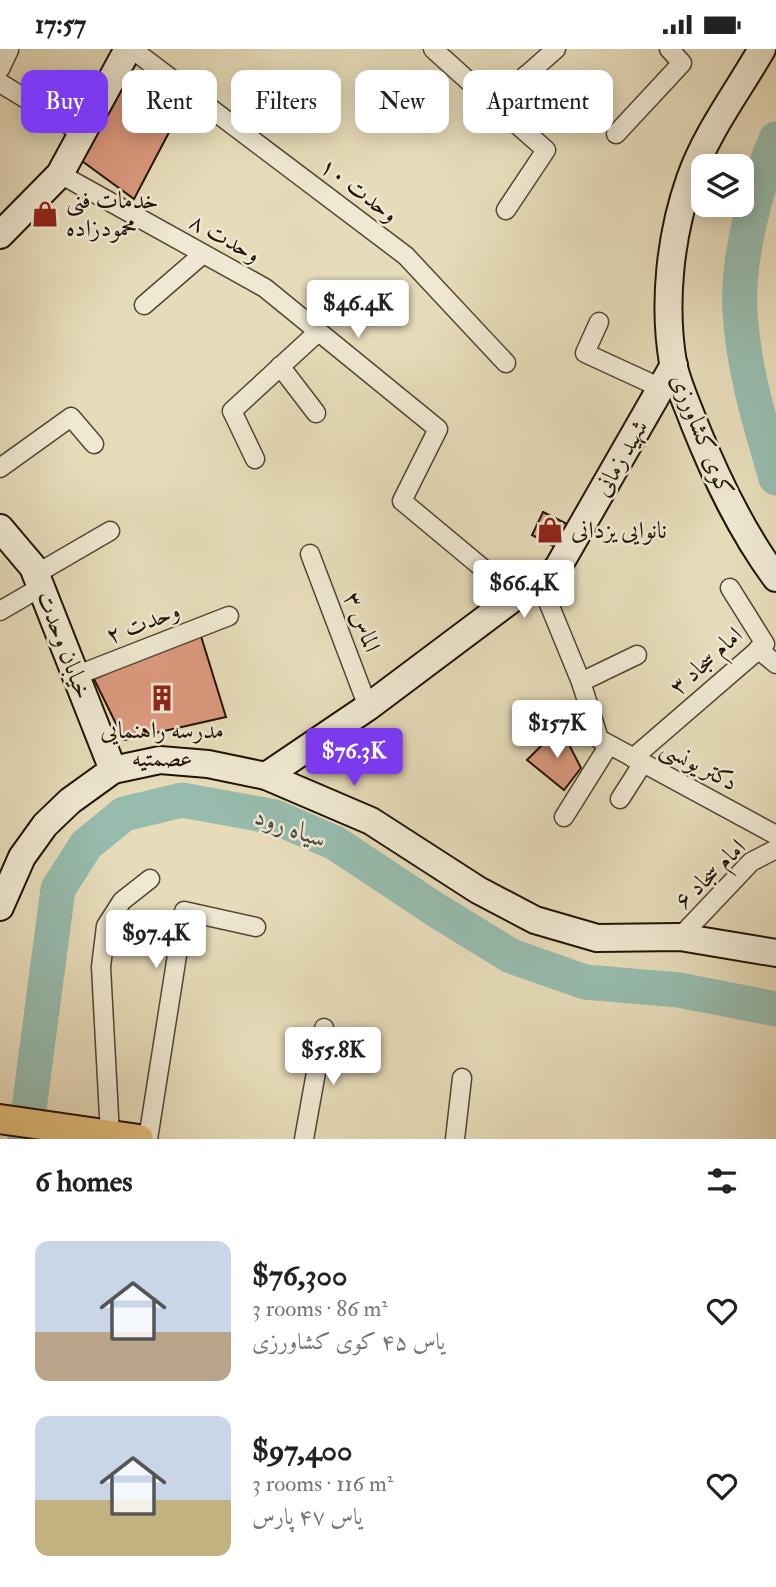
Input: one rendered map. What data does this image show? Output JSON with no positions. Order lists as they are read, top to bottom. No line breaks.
{"streets":{"street":["وحدت ۱۰","وحدت ۸","کوی کشاورزی","شهید زمانی","الماس ۳","وحدت ۲","خیابان وحدت","امام سجاد ۳","دکتر یونسی","امام سجاد ۶"]},"crossings":[["وحدت ۸","شهید زمانی"],["کوی کشاورزی","شهید زمانی"],["شهید زمانی","الماس ۳"],["شهید زمانی","دکتر یونسی"],["وحدت ۲","خیابان وحدت"],["امام سجاد ۳","دکتر یونسی"]],"water":["سیاه رود"],"places":{"shop":["خدمات فنی محمودزاده","نانوایی یزدانی"],"building":["مدرسه راهنمایی عصمتیه"]},"page":{"status":"17:57","chip":["Buy","Rent","Filters","New","Apartment"],"price":["$46.4K","$66.4K","$157K","$76.3K","$97.4K","$55.8K"],"heading":"6 homes","list":[{"name":"$76,300","note":"3 rooms · 86 m² · یاس ۴۵ کوی کشاورزی"},{"name":"$97,400","note":"3 rooms · 116 m² · یاس ۴۷ پارس"}]}}
